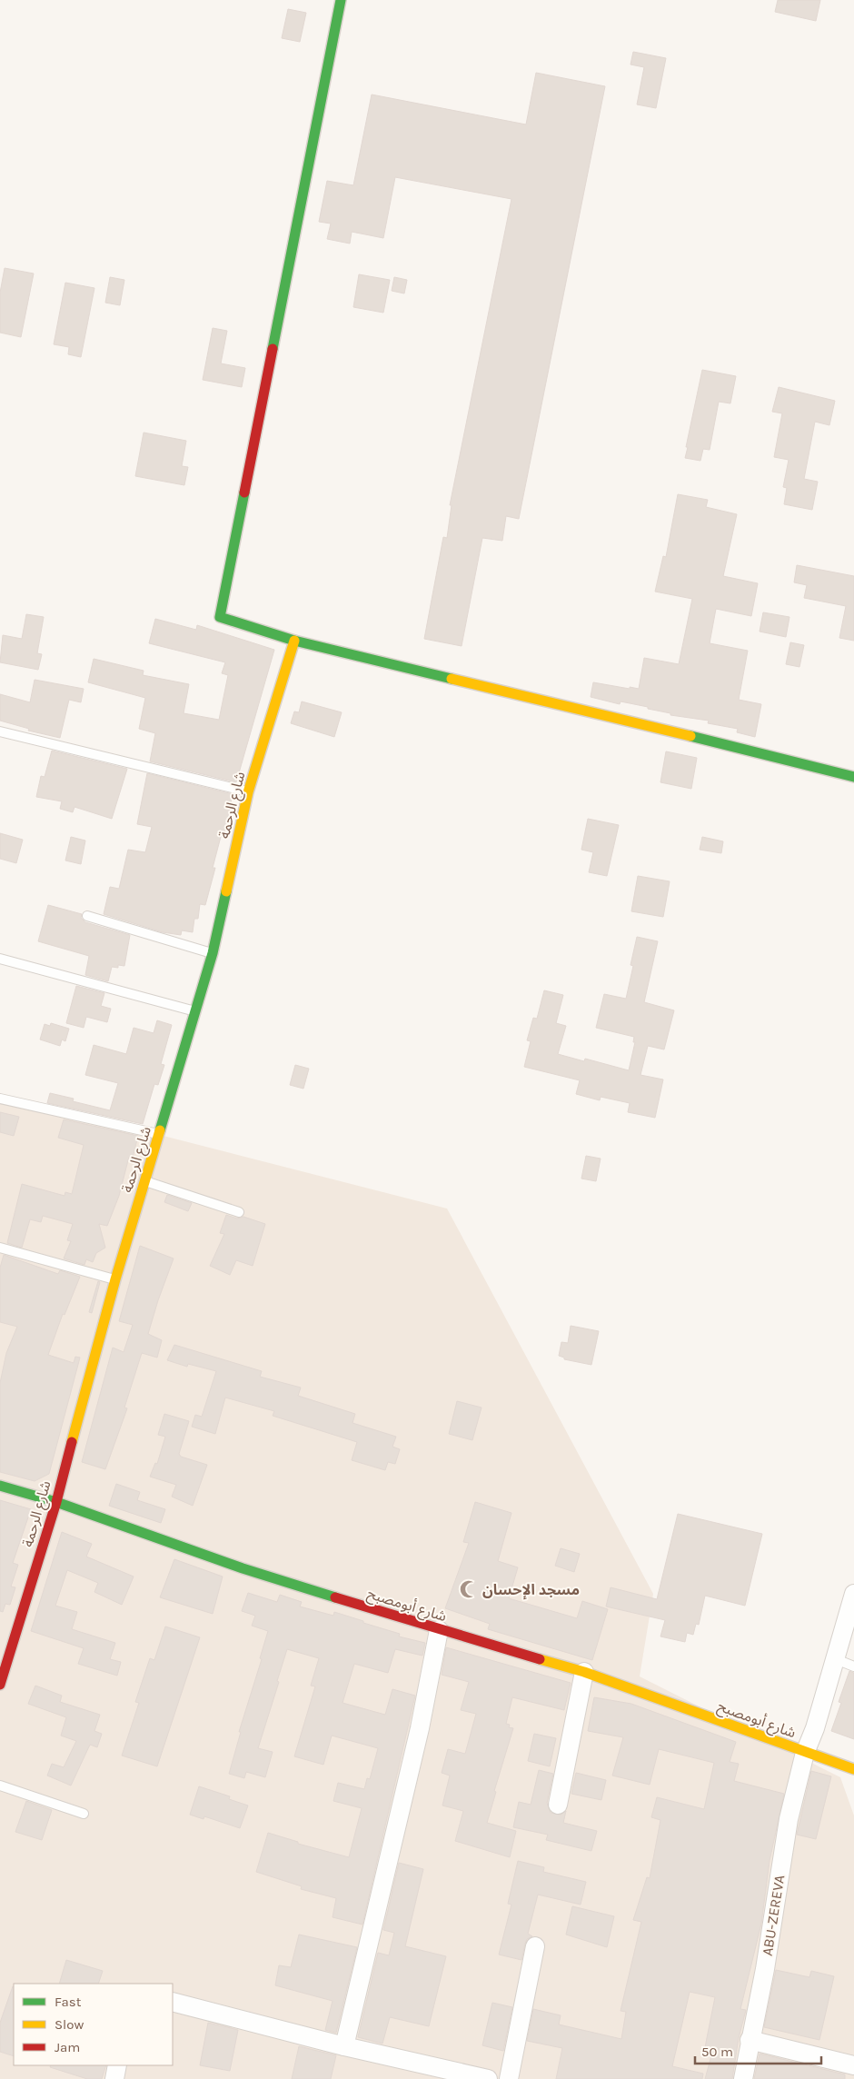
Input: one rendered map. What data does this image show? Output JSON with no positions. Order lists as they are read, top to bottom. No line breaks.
{"streets":{"street":["شارع الرحمة","شارع أبومصبح","ABU-ZEREVA"]},"crossings":[["شارع الرحمة","شارع أبومصبح"],["شارع أبومصبح","ABU-ZEREVA"]],"places":{"mosque":["مسجد الإحسان"]},"legend":["Fast","Slow","Jam"],"scale_bar":"50 m"}
